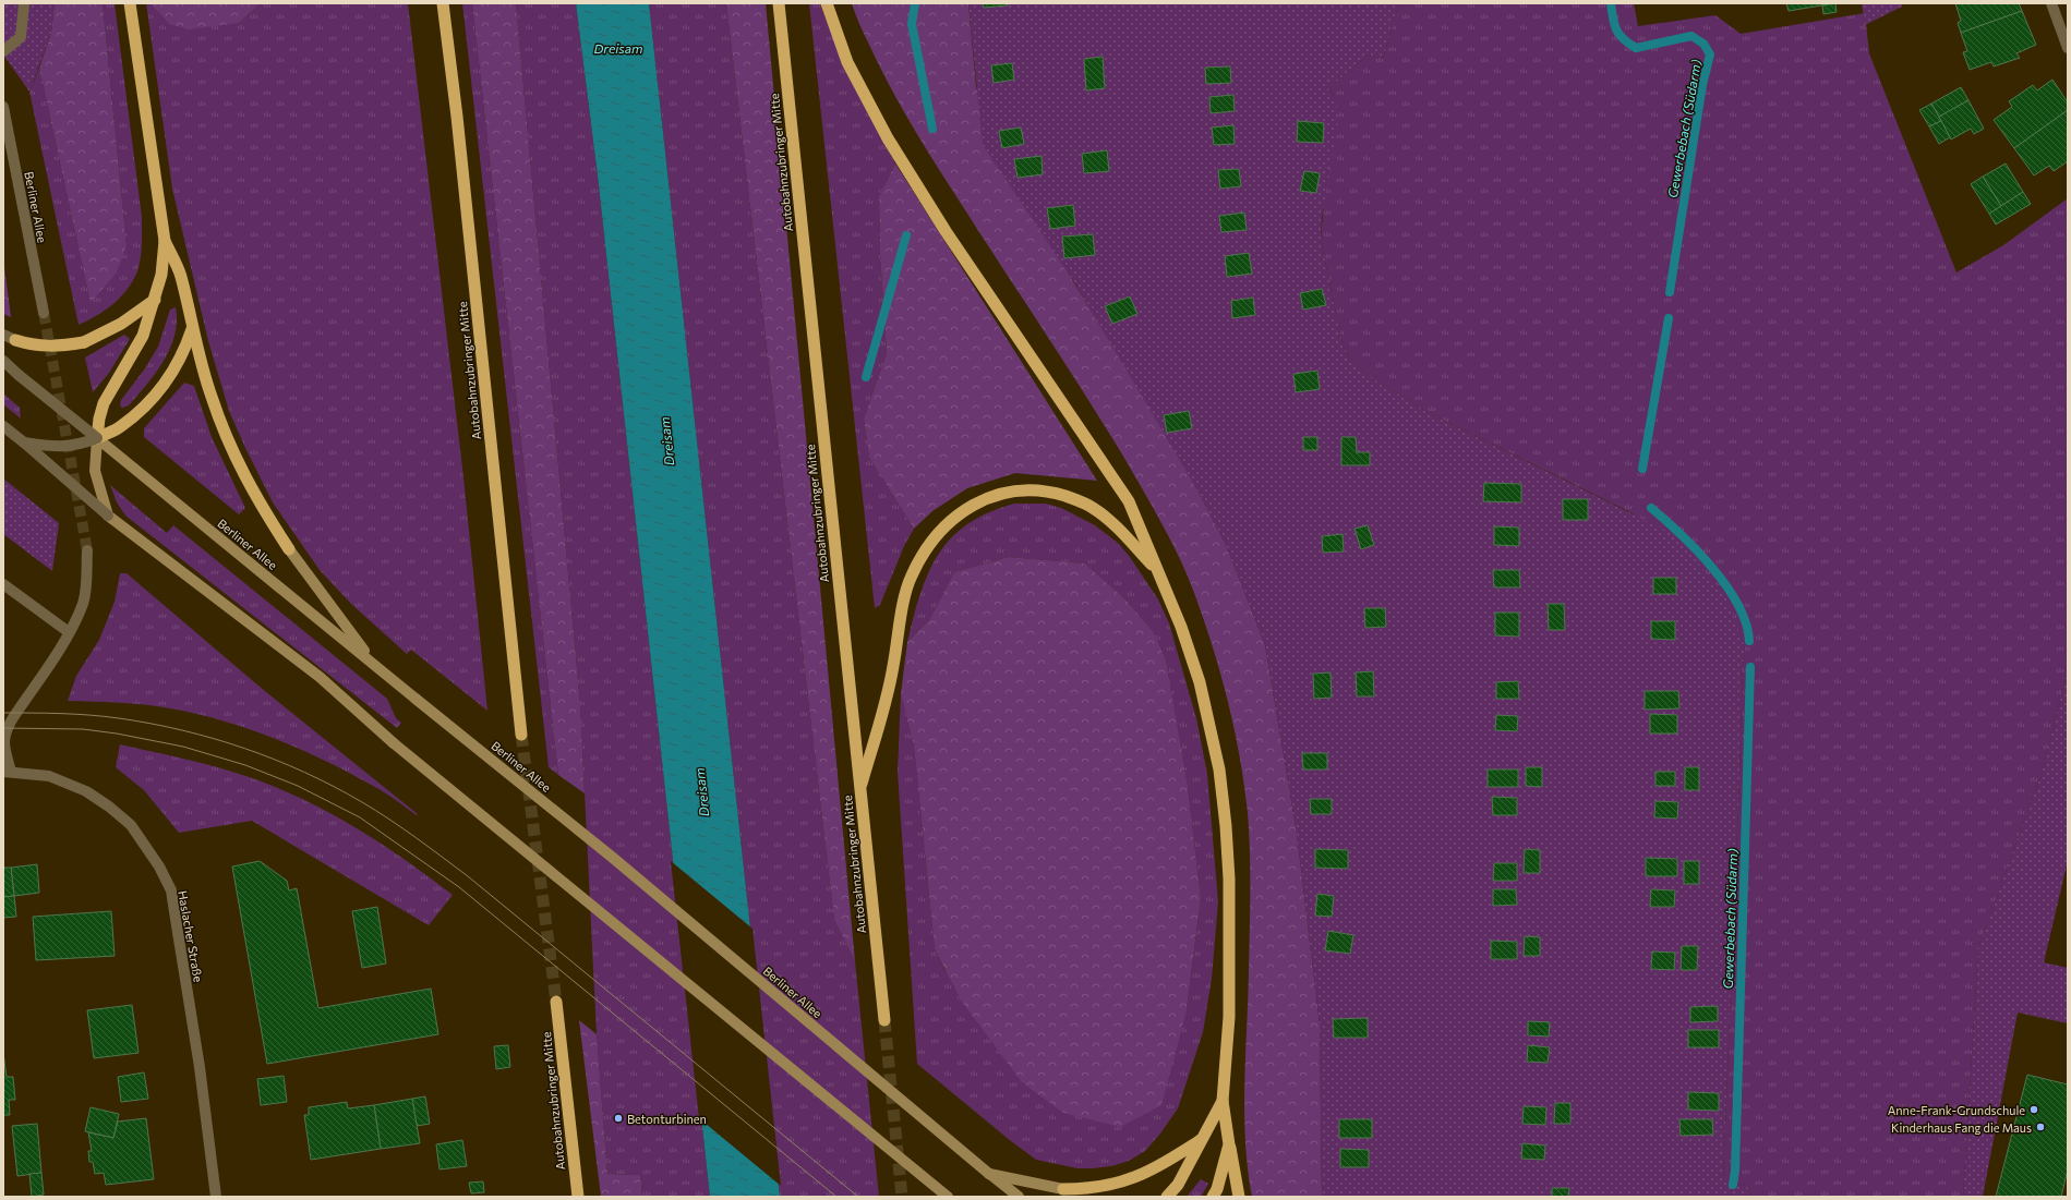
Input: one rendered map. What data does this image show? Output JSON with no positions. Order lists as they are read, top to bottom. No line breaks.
{"streets":{"highway":["Autobahnzubringer Mitte"],"main road":["Berliner Allee"],"street":["Haslacher Straße"]},"water":["Dreisam","Gewerbebach (Südarm)"],"places":["Anne-Frank-Grundschule","Betonturbinen","Kinderhaus Fang die Maus"]}
